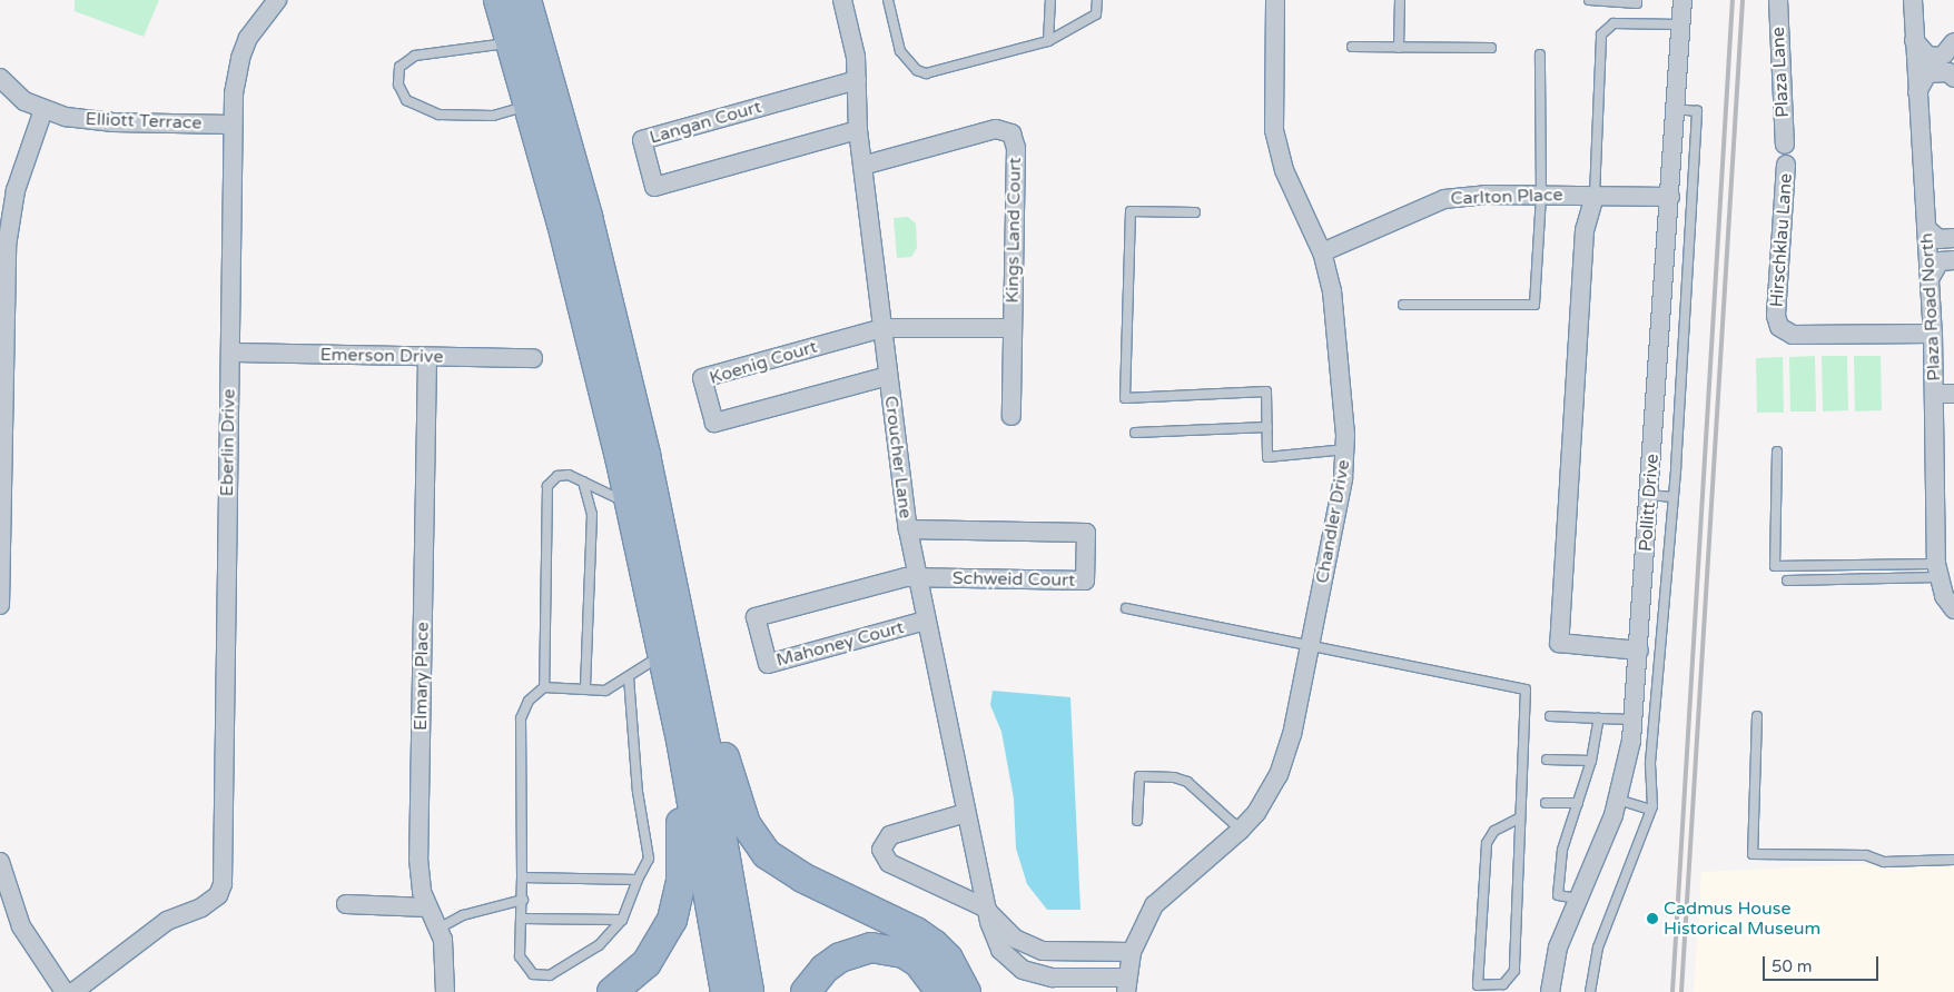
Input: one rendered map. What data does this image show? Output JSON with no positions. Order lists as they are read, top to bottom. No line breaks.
{"streets":{"street":["Plaza Lane","Elliott Terrace","Langan Court","Carlton Place","Kings Land Court","Hirschklau Lane","Plaza Road North","Emerson Drive","Koenig Court","Eberlin Drive","Croucher Lane","Pollitt Drive","Chandler Drive","Schweid Court","Mahoney Court","Elmary Place"]},"crossings":[["Elliott Terrace","Eberlin Drive"],["Langan Court","Croucher Lane"],["Carlton Place","Pollitt Drive"],["Carlton Place","Chandler Drive"],["Kings Land Court","Koenig Court"],["Kings Land Court","Croucher Lane"],["Hirschklau Lane","Plaza Road North"],["Emerson Drive","Eberlin Drive"],["Emerson Drive","Elmary Place"],["Koenig Court","Croucher Lane"],["Croucher Lane","Chandler Drive"],["Croucher Lane","Schweid Court"],["Croucher Lane","Mahoney Court"],["Schweid Court","Mahoney Court"]],"places":["Cadmus House Historical Museum"],"scale_bar":"50 m"}
